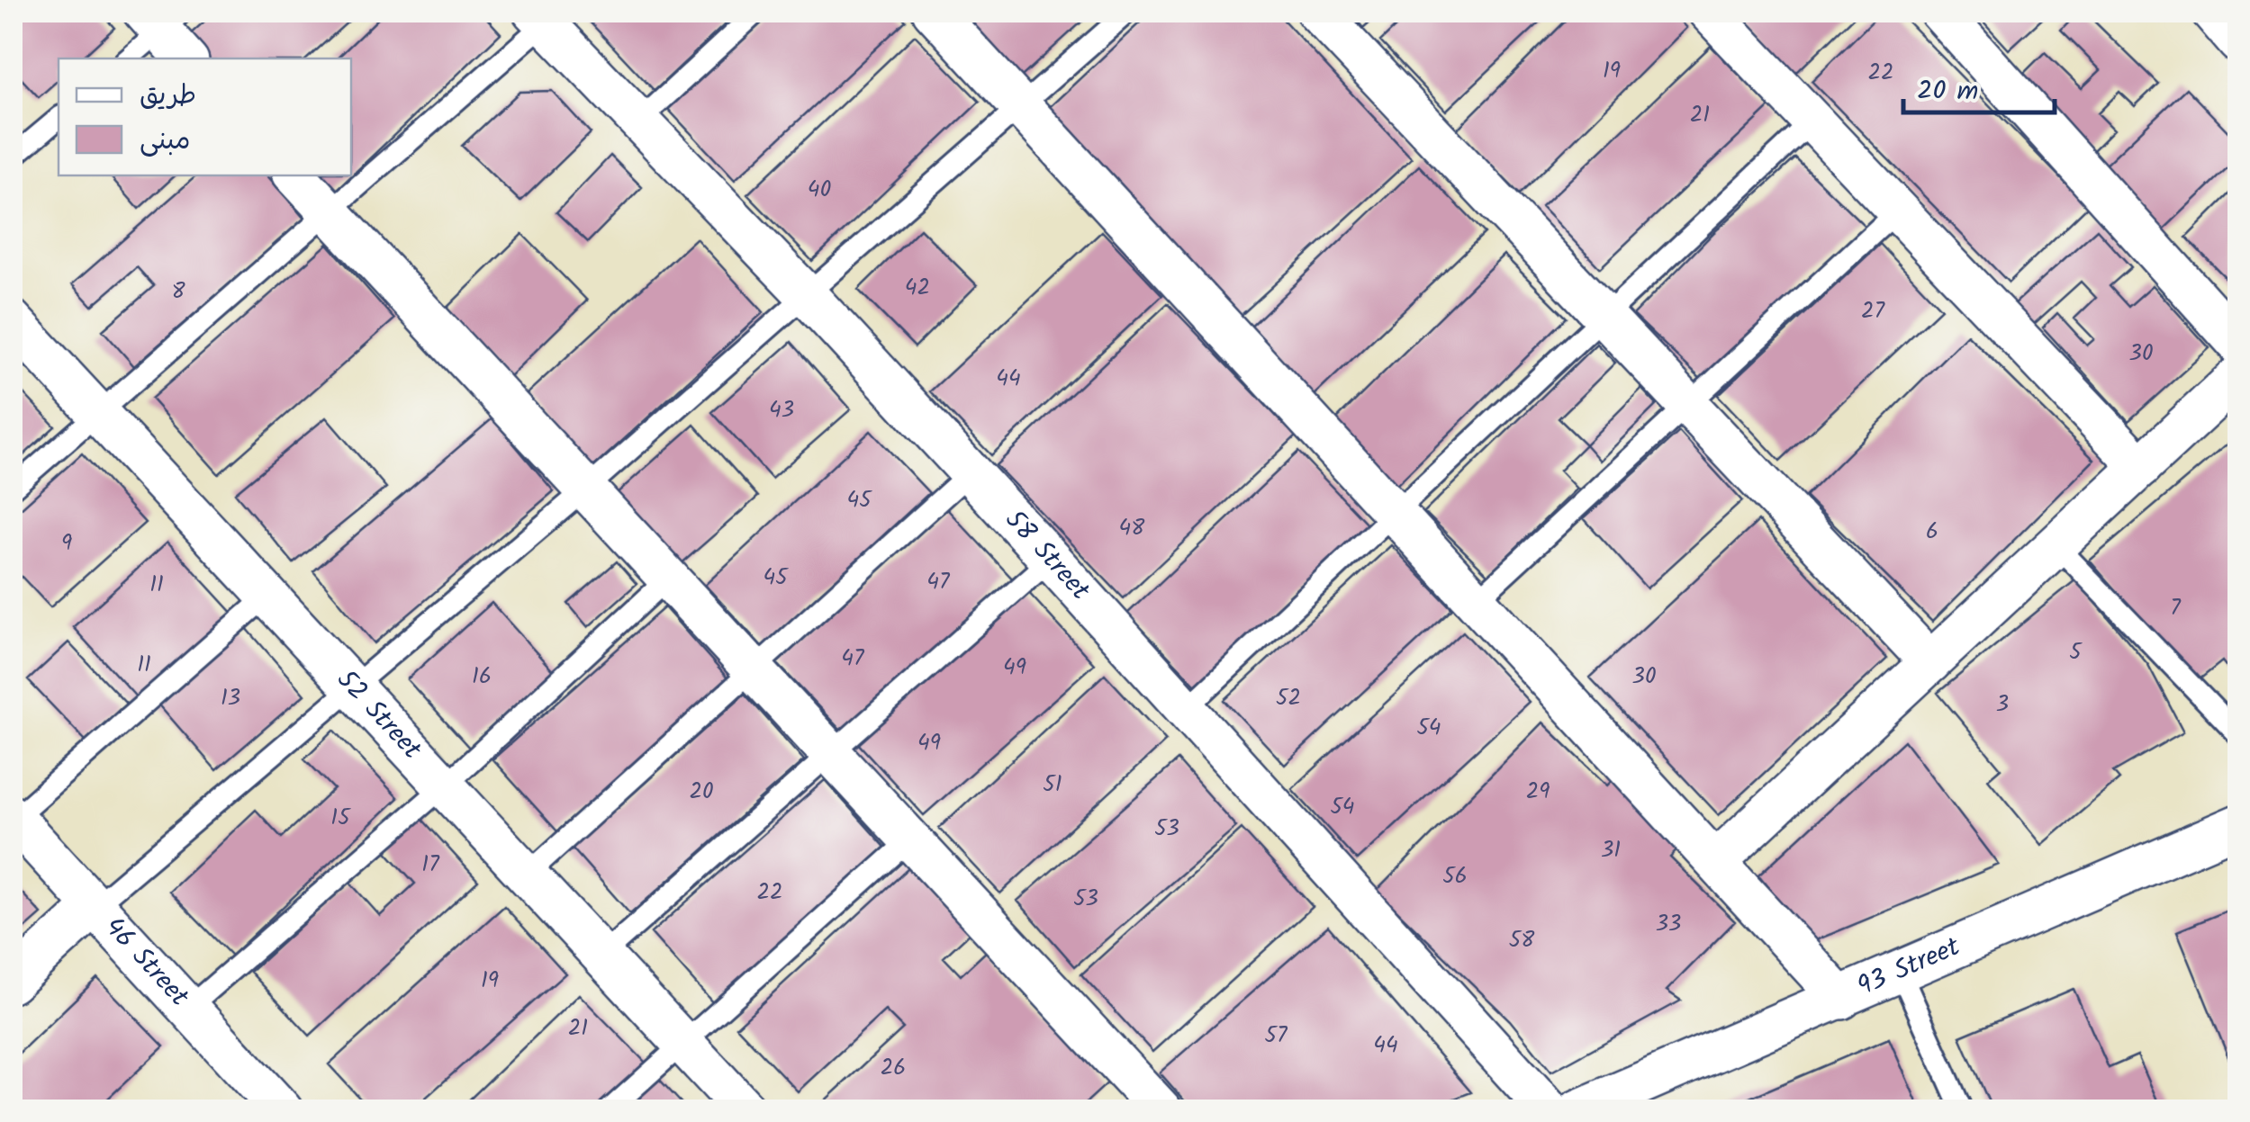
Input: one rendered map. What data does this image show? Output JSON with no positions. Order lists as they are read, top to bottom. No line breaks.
{"streets":{"street":["58 Street","52 Street","46 Street","93 Street"]},"house_numbers":["19","22","21","40","42","8","27","30","44","43","45","48","6","9","45","47","11","7","5","47","11","49","16","30","13","52","3","54","49","51","20","29","54","15","53","31","17","56","22","53","33","58","19","21","57","44","26"],"legend":["طريق","مبنى"],"scale_bar":"20 m"}
